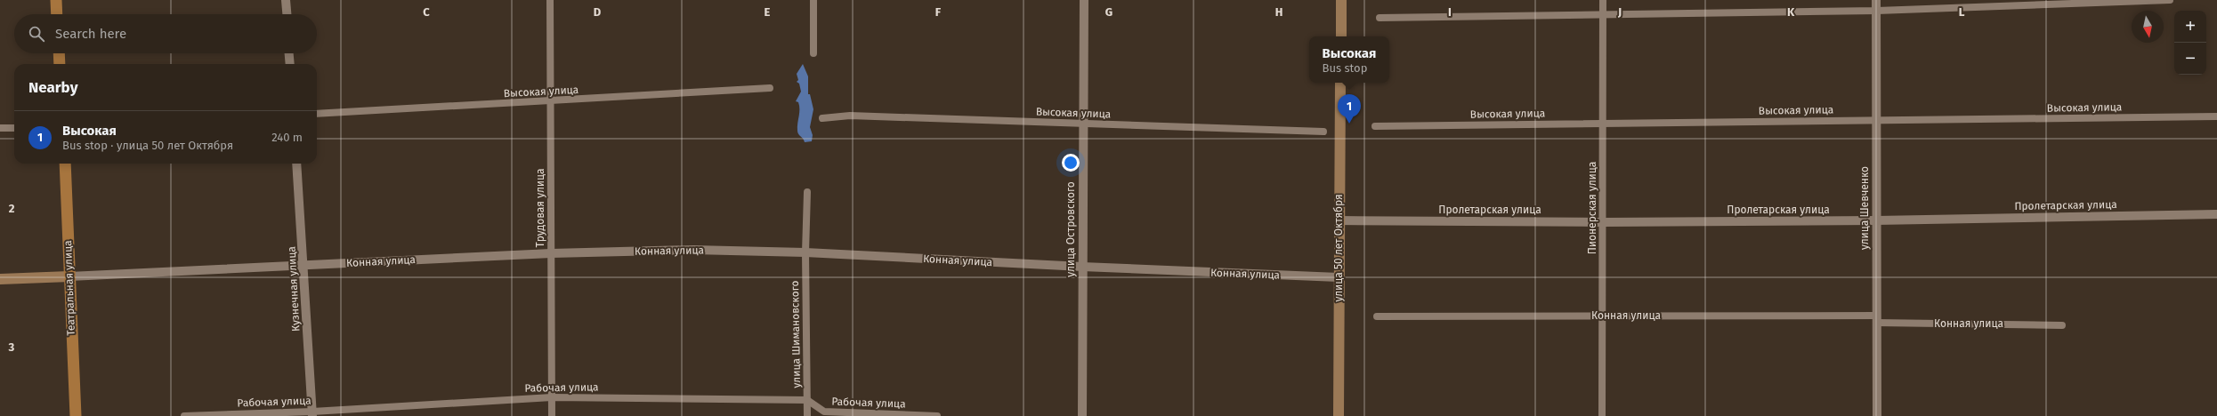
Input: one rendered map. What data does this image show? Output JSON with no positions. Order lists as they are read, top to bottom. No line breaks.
{"streets":{"main road":["улица 50 лет Октября","Конная улица","Театральная улица"],"street":["Высокая улица","Пролетарская улица","Трудовая улица","Пионерская улица","улица Шевченко","улица Островского","Кузнечная улица","улица Шимановского","Рабочая улица"]},"crossings":[["Высокая улица","Трудовая улица"],["Высокая улица","Пионерская улица"],["Высокая улица","улица Шевченко"],["Высокая улица","улица Островского"],["Пролетарская улица","Пионерская улица"],["Пролетарская улица","улица Шевченко"],["Пролетарская улица","улица 50 лет Октября"],["Трудовая улица","Конная улица"],["Трудовая улица","Рабочая улица"],["Пионерская улица","Конная улица"],["улица Шевченко","Конная улица"],["улица Островского","Конная улица"],["улица 50 лет Октября","Конная улица"],["Конная улица","Театральная улица"],["Конная улица","Кузнечная улица"],["Конная улица","улица Шимановского"],["Кузнечная улица","Рабочая улица"],["улица Шимановского","Рабочая улица"]],"north":"bottom","page":{"map_buttons":["+","−"],"search":"Search here","popup":["Высокая","Bus stop"],"heading":"Nearby","pins":"1","list":[{"mark":"1","name":"Высокая","note":"Bus stop · улица 50 лет Октября","value":"240 m"}]},"grid":{"columns":["C","D","E","F","G","H","I","J","K","L"],"rows":["2","3"]}}
